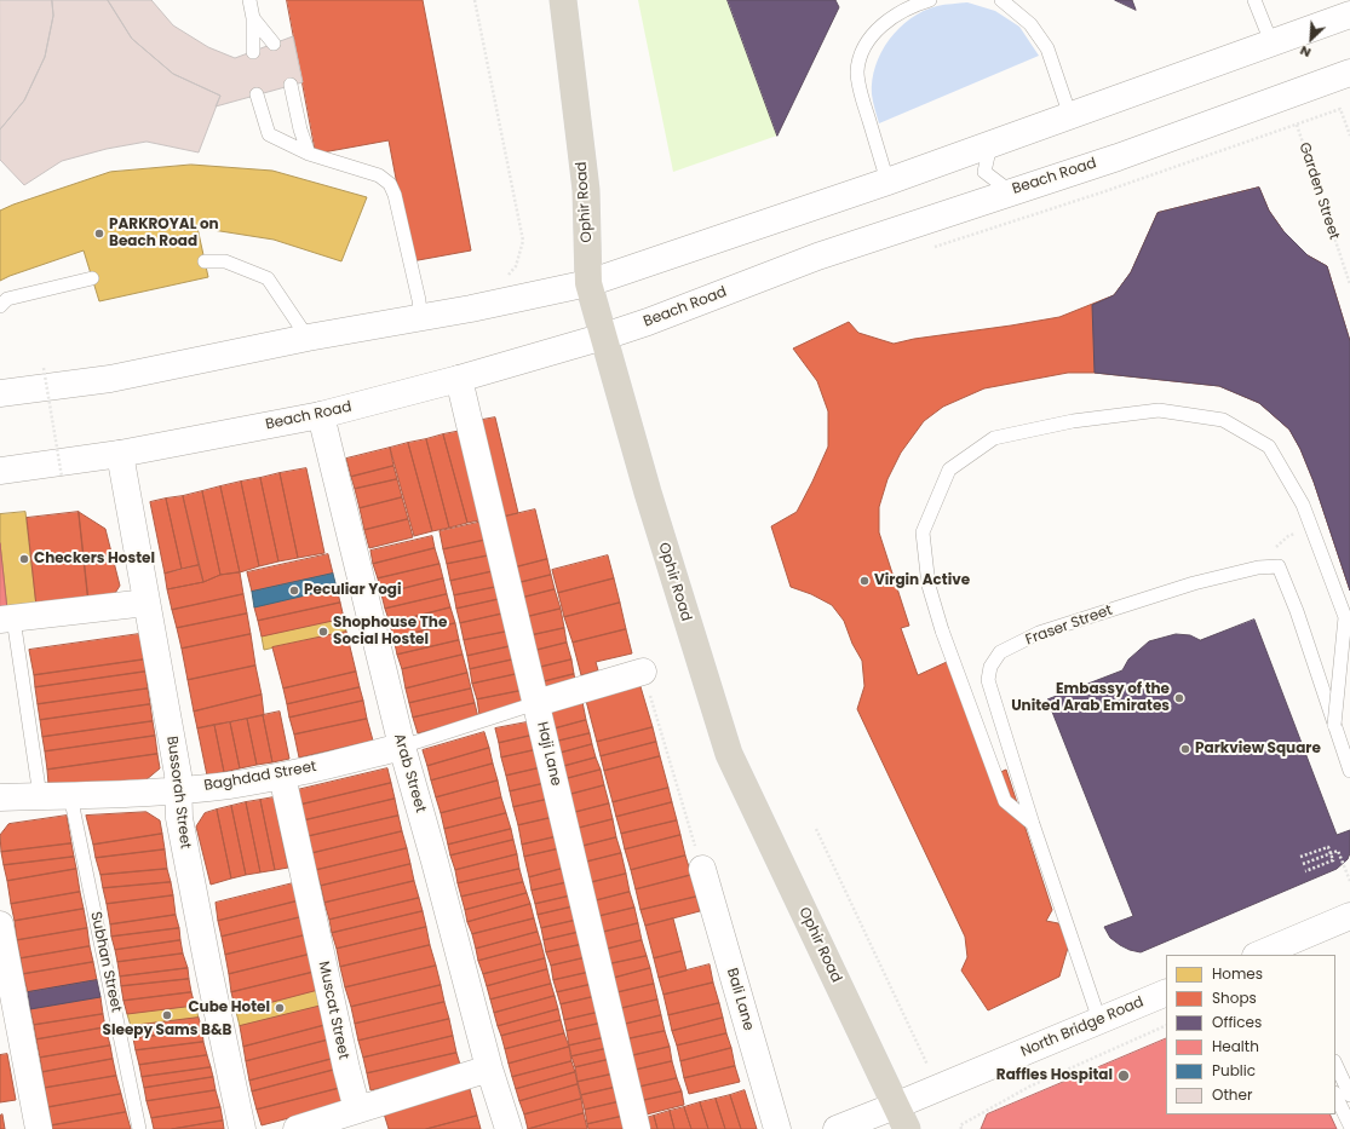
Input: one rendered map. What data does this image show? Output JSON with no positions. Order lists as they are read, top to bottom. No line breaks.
{"streets":{"highway":["Ophir Road"],"street":["Beach Road","Haji Lane","Arab Street","Baghdad Street","Bussorah Street","Bali Lane","Muscat Street","North Bridge Road"],"lane":["Fraser Street","Subhan Street"],"path":["Garden Street"]},"crossings":[["Beach Road","Ophir Road"],["Beach Road","Haji Lane"],["Beach Road","Arab Street"],["Beach Road","Bussorah Street"],["Ophir Road","North Bridge Road"],["Fraser Street","North Bridge Road"],["Arab Street","Baghdad Street"],["Baghdad Street","Bussorah Street"],["Baghdad Street","Subhan Street"],["Baghdad Street","Muscat Street"]],"places":["PARKROYAL on Beach Road","Checkers Hostel","Virgin Active","Peculiar Yogi","Shophouse The Social Hostel","Embassy of the United Arab Emirates","Parkview Square","Cube Hotel","Sleepy Sams B&B","Raffles Hospital"],"legend":["Homes","Shops","Offices","Health","Public","Other"],"north":"bottom left"}
